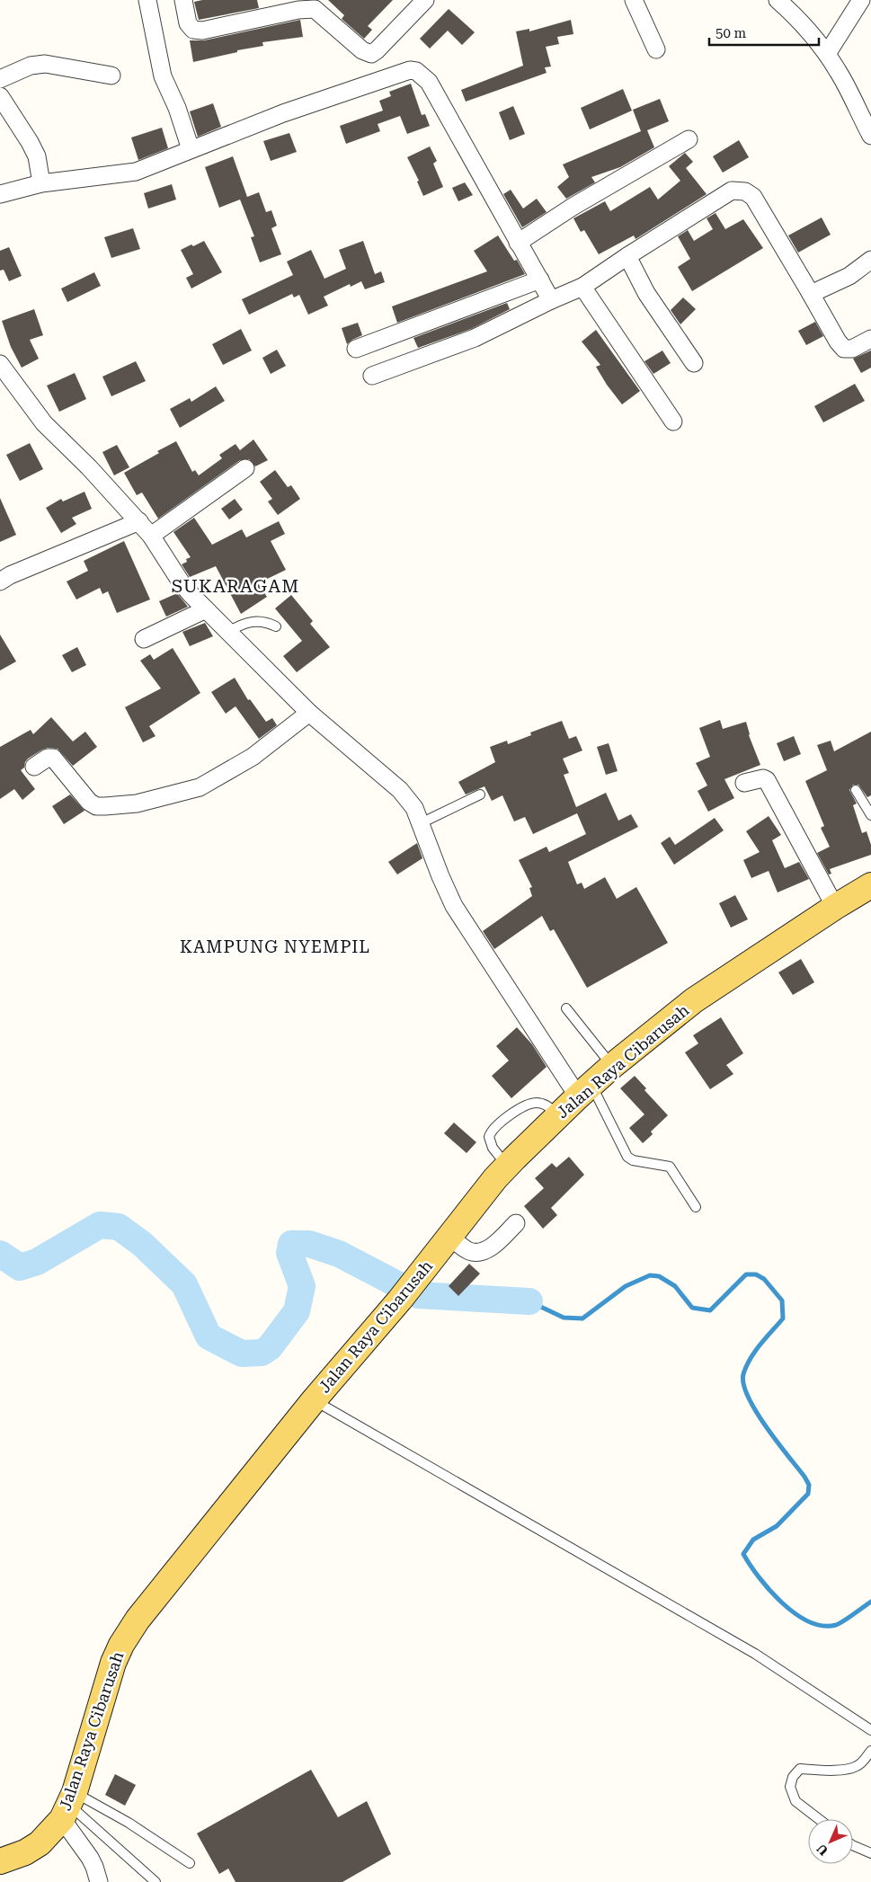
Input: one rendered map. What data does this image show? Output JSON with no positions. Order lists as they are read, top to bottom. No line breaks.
{"streets":{"main road":["Jalan Raya Cibarusah"]},"districts":["SUKARAGAM","KAMPUNG NYEMPIL"],"scale_bar":"50 m","north":"bottom left"}
